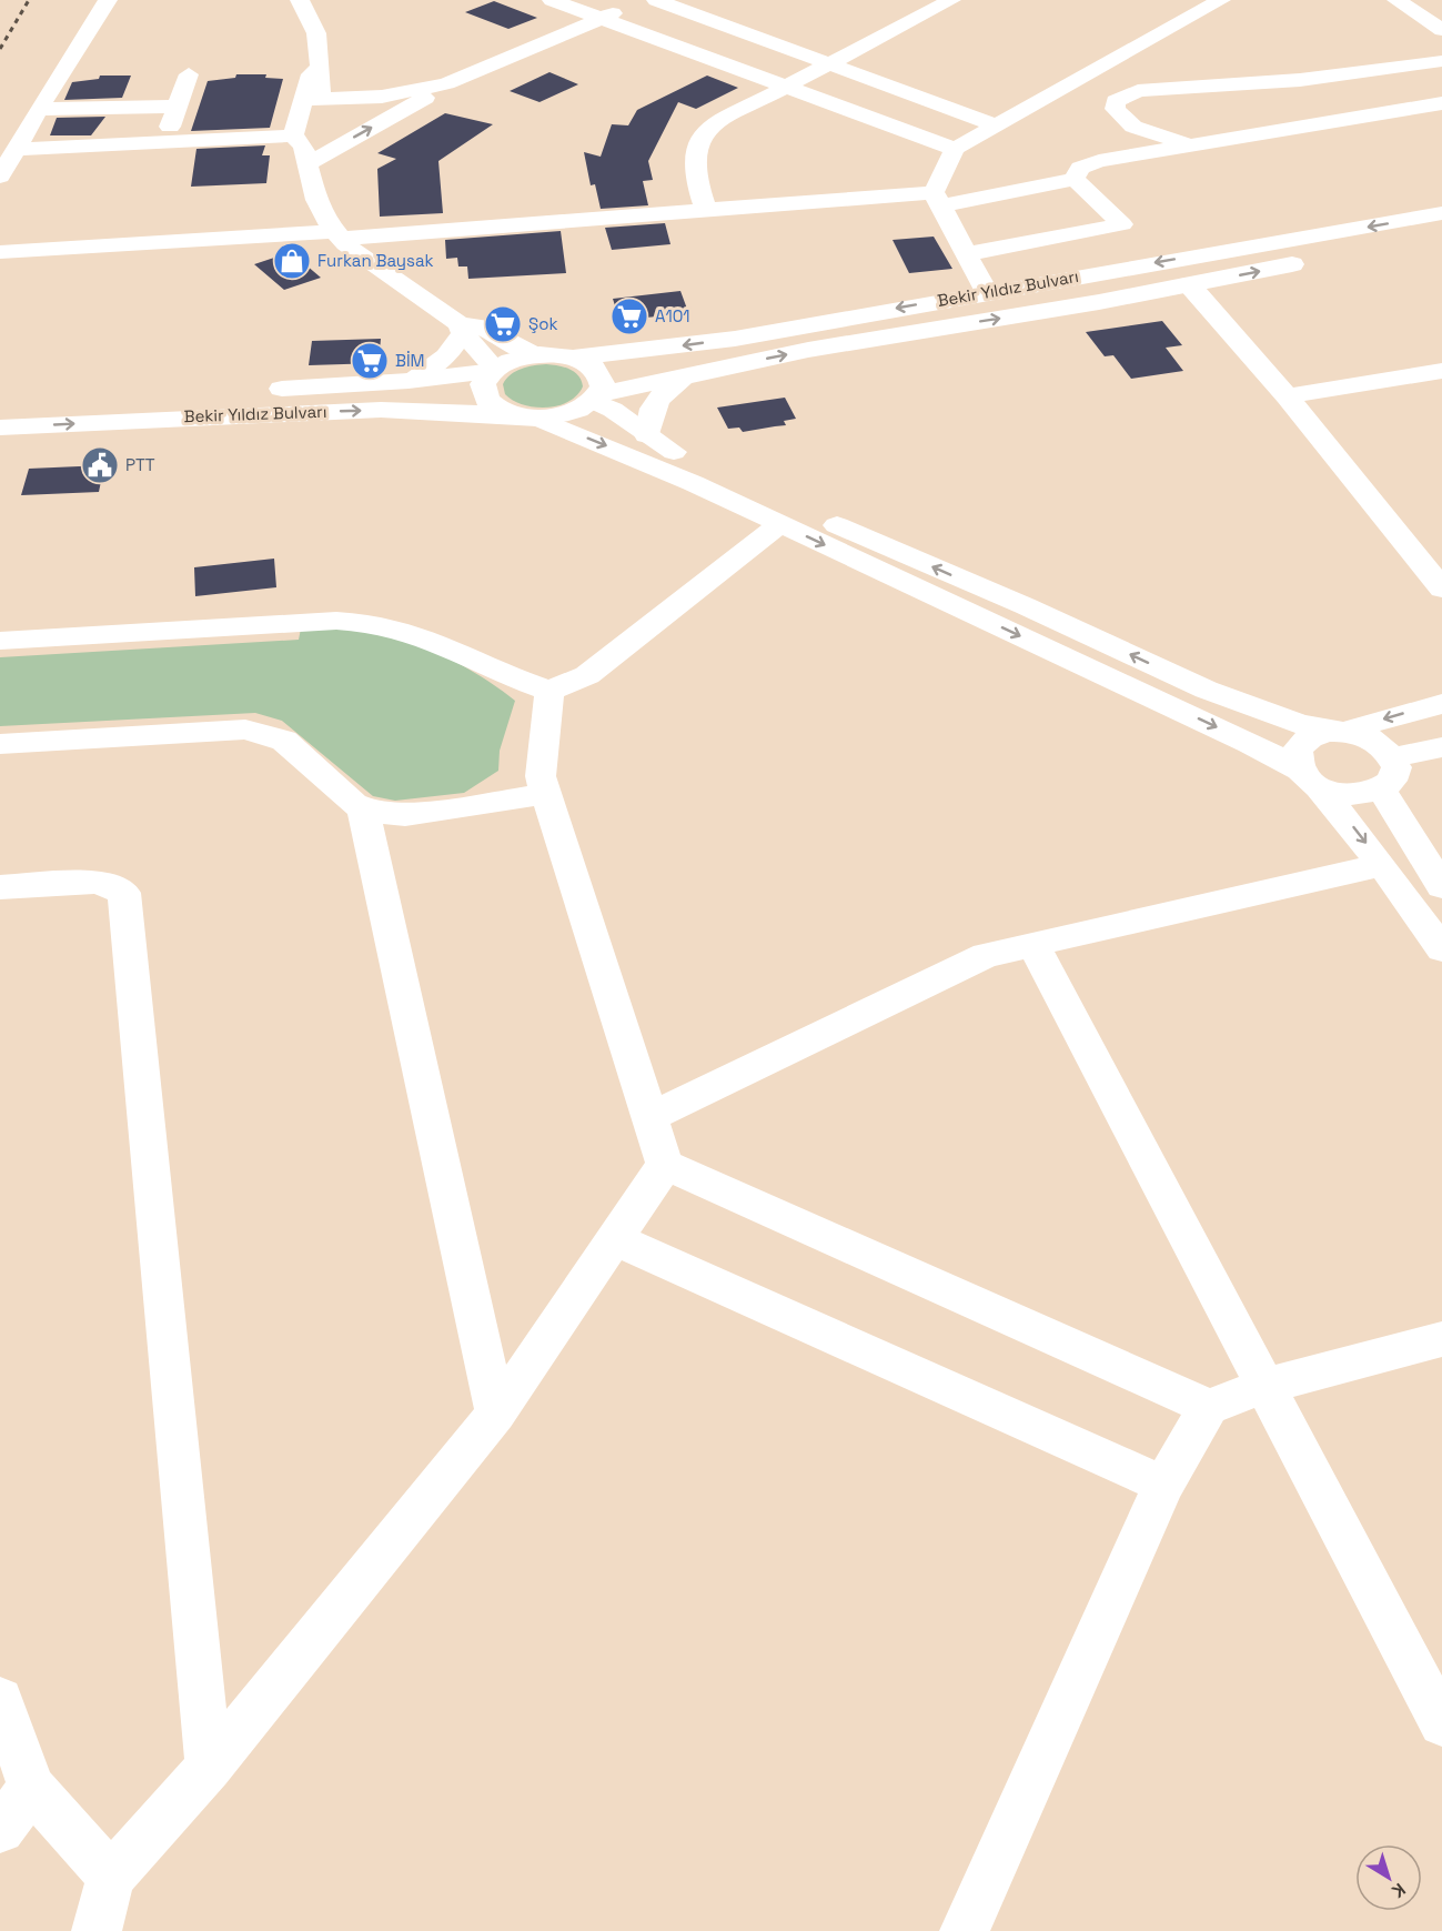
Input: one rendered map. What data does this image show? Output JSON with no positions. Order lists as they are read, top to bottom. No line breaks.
{"streets":{"main road":["Bekir Yıldız Bulvarı"]},"places":{"shop":["Furkan Baysak"],"supermarket":["A101","Şok","BİM"],"public building":["PTT"]},"north":"bottom right"}
